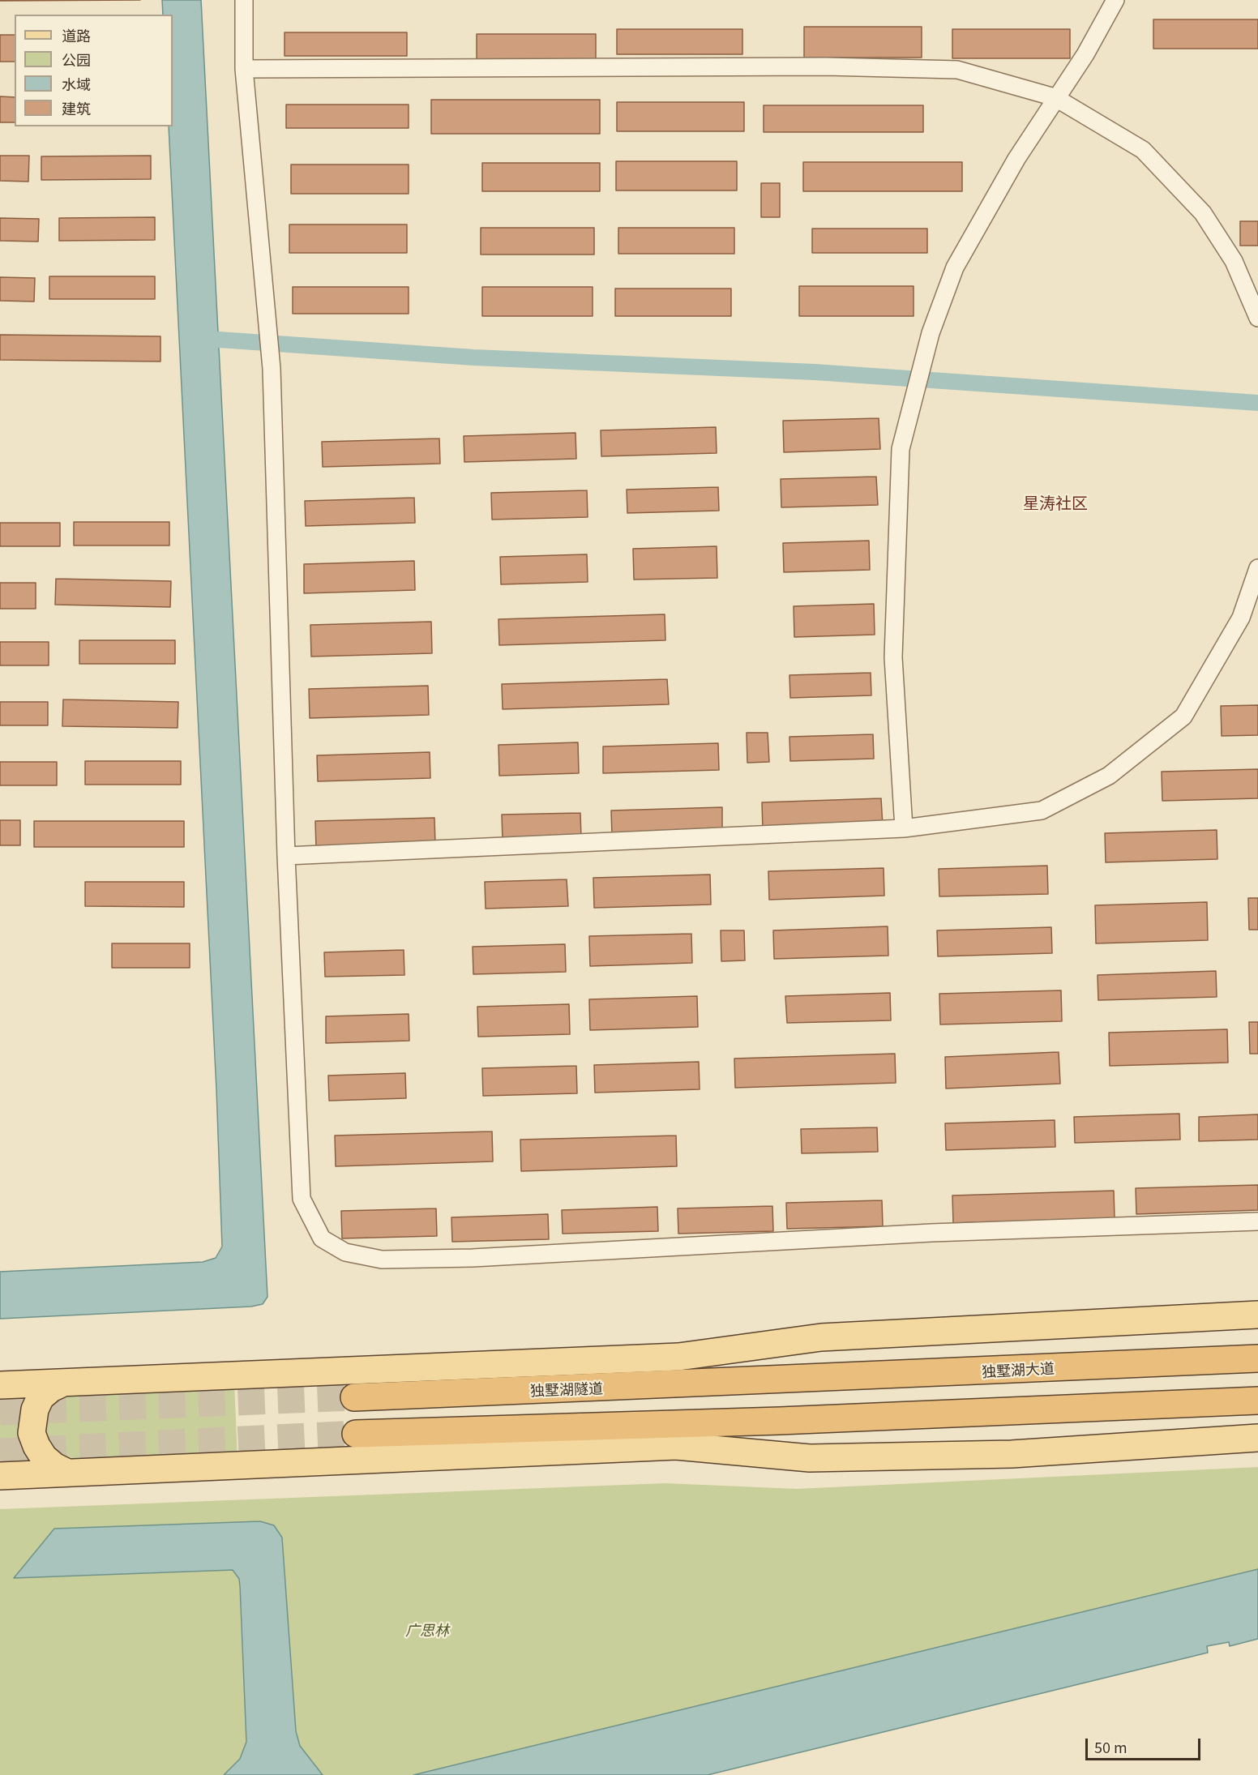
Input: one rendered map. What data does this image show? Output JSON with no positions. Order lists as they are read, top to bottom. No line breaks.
{"streets":{"highway":["独墅湖大道","独墅湖隧道"]},"crossings":[["独墅湖大道","独墅湖隧道"]],"districts":["星涛社区"],"parks":["广思林"],"legend":["道路","公园","水域","建筑"],"scale_bar":"50 m"}
